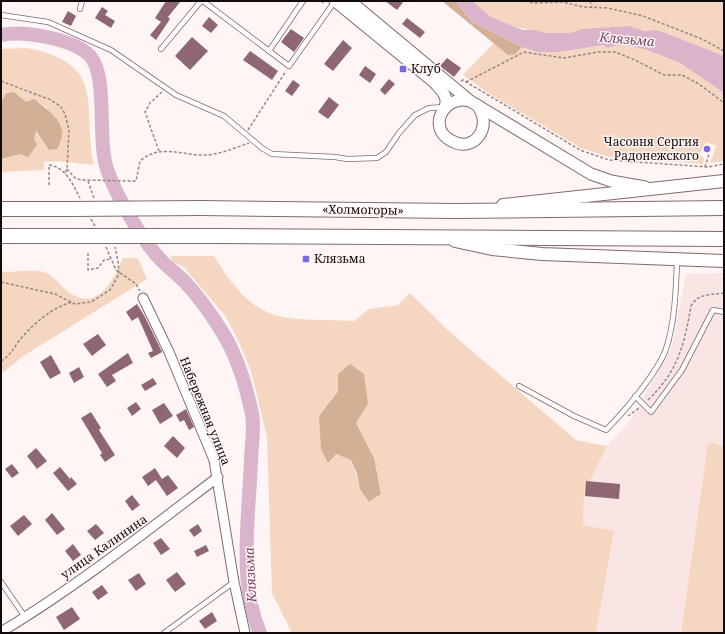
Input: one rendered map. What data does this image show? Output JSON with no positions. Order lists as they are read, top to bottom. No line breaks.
{"streets":{"highway":["«Холмогоры»"],"street":["Набережная улица","улица Калинина"]},"crossings":[["Набережная улица","улица Калинина"]],"water":["Клязьма"],"places":{"transit":["Клуб","Клязьма"],"other":["Часовня Сергия Радонежского"]}}
